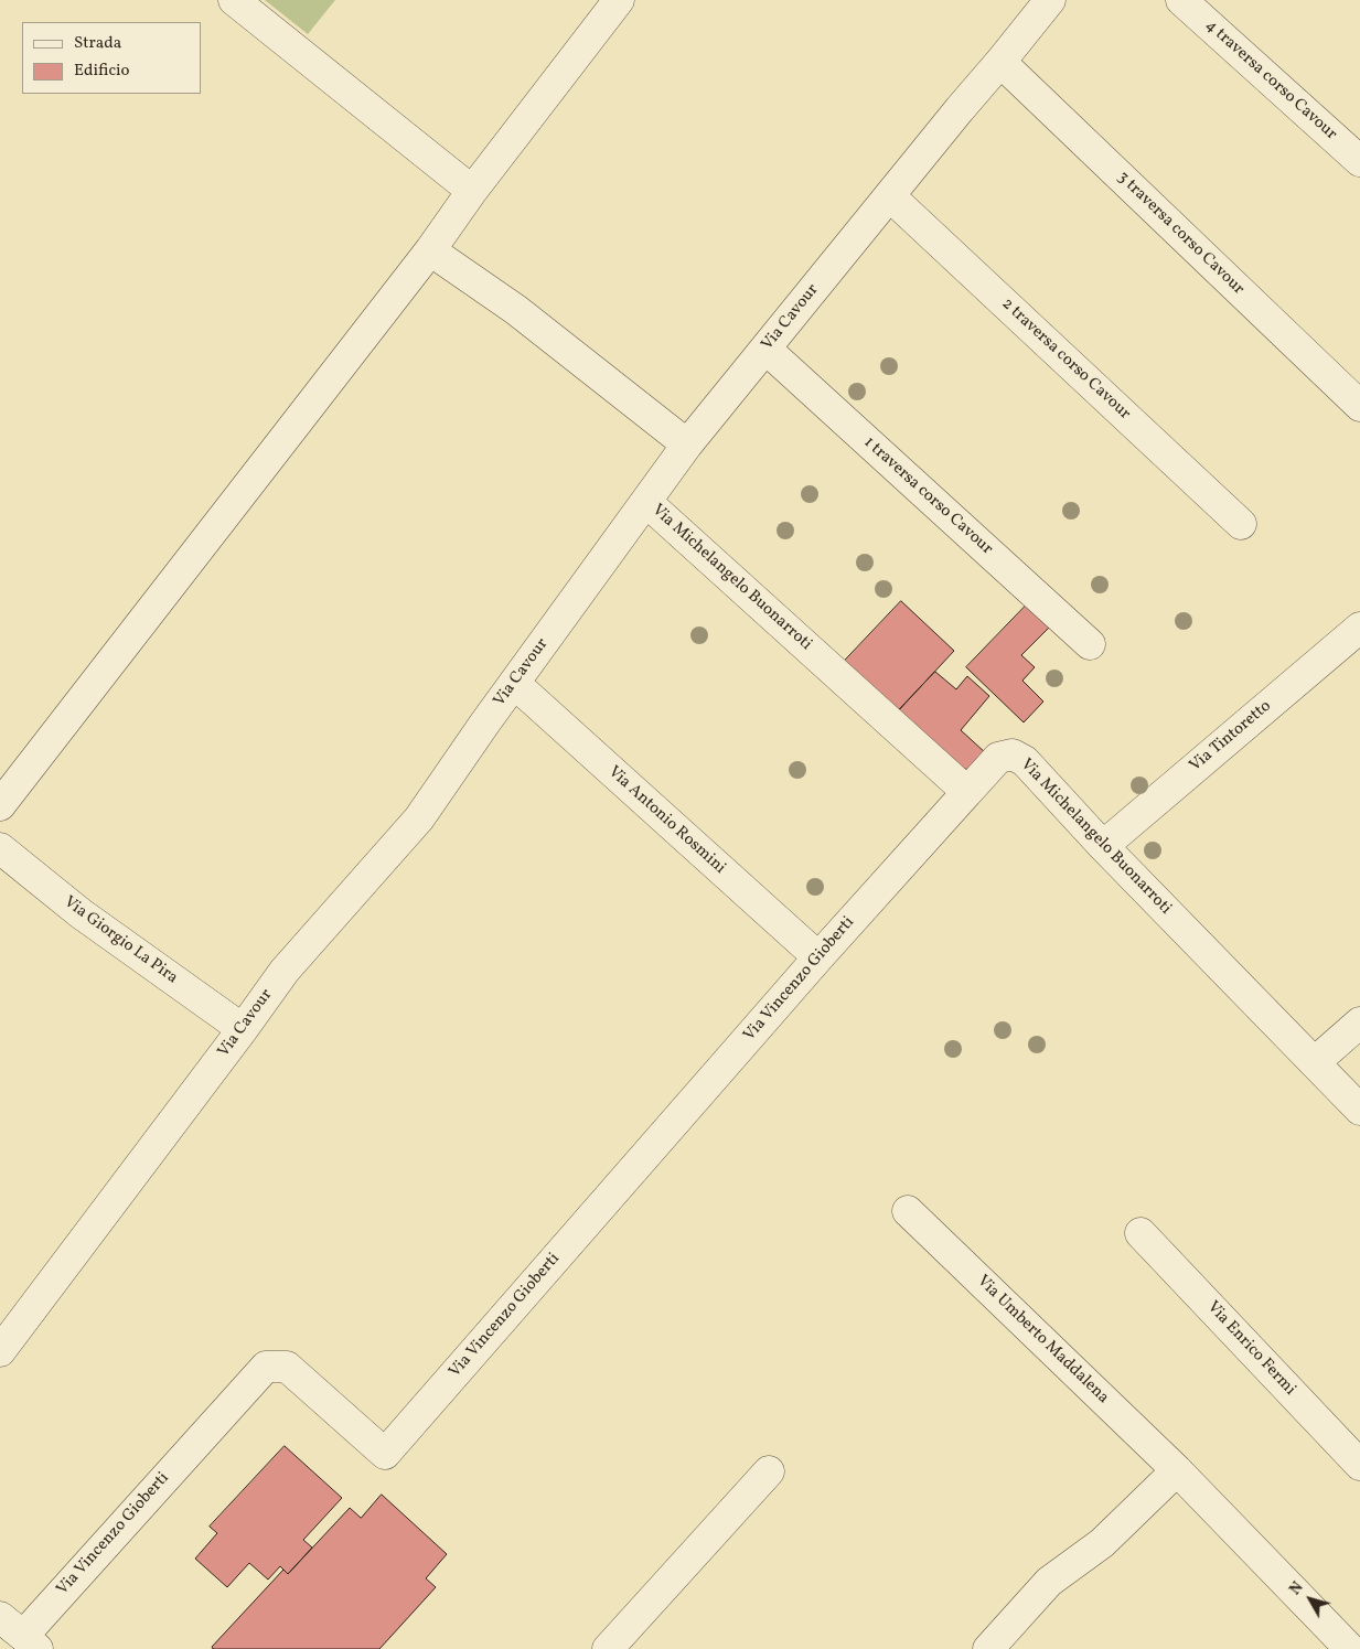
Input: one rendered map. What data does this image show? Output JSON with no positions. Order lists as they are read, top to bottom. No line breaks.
{"streets":{"street":["4 traversa corso Cavour","3 traversa corso Cavour","Via Cavour","2 traversa corso Cavour","1 traversa corso Cavour","Via Michelangelo Buonarroti","Via Tintoretto","Via Antonio Rosmini","Via Giorgio La Pira","Via Vincenzo Gioberti","Via Umberto Maddalena","Via Enrico Fermi"]},"crossings":[["3 traversa corso Cavour","Via Cavour"],["Via Cavour","2 traversa corso Cavour"],["Via Cavour","1 traversa corso Cavour"],["Via Cavour","Via Michelangelo Buonarroti"],["Via Cavour","Via Antonio Rosmini"],["Via Cavour","Via Giorgio La Pira"],["Via Michelangelo Buonarroti","Via Tintoretto"],["Via Michelangelo Buonarroti","Via Vincenzo Gioberti"],["Via Antonio Rosmini","Via Vincenzo Gioberti"]],"legend":["Strada","Edificio"],"north":"top left"}
